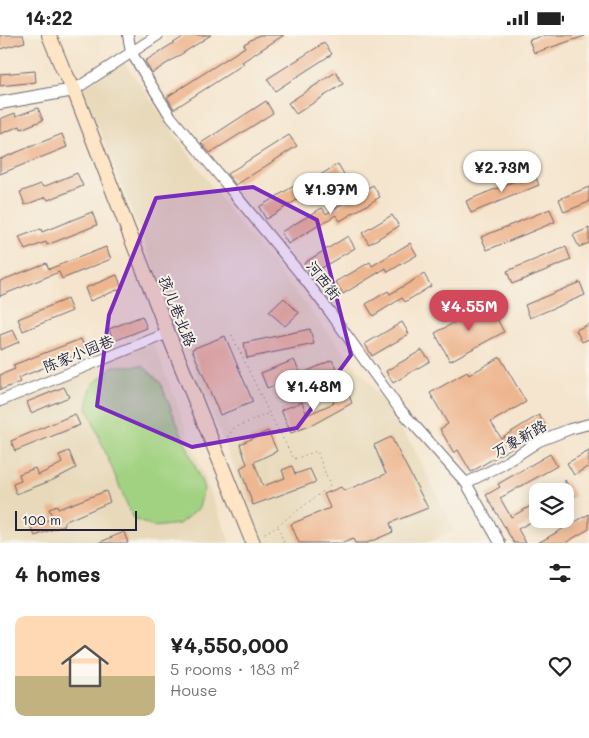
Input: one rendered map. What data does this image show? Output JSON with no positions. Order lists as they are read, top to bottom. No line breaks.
{"streets":{"main road":["孩儿巷北路"],"street":["河西街","陈家小园巷","万象新路"]},"crossings":[["河西街","万象新路"],["孩儿巷北路","陈家小园巷"]],"scale_bar":"100 m","page":{"status":"14:22","price":["¥2.73M","¥1.97M","¥4.55M","¥1.48M"],"scale":"100 m","heading":"4 homes","list":[{"name":"¥4,550,000","note":"5 rooms · 183 m² · House"}]}}
